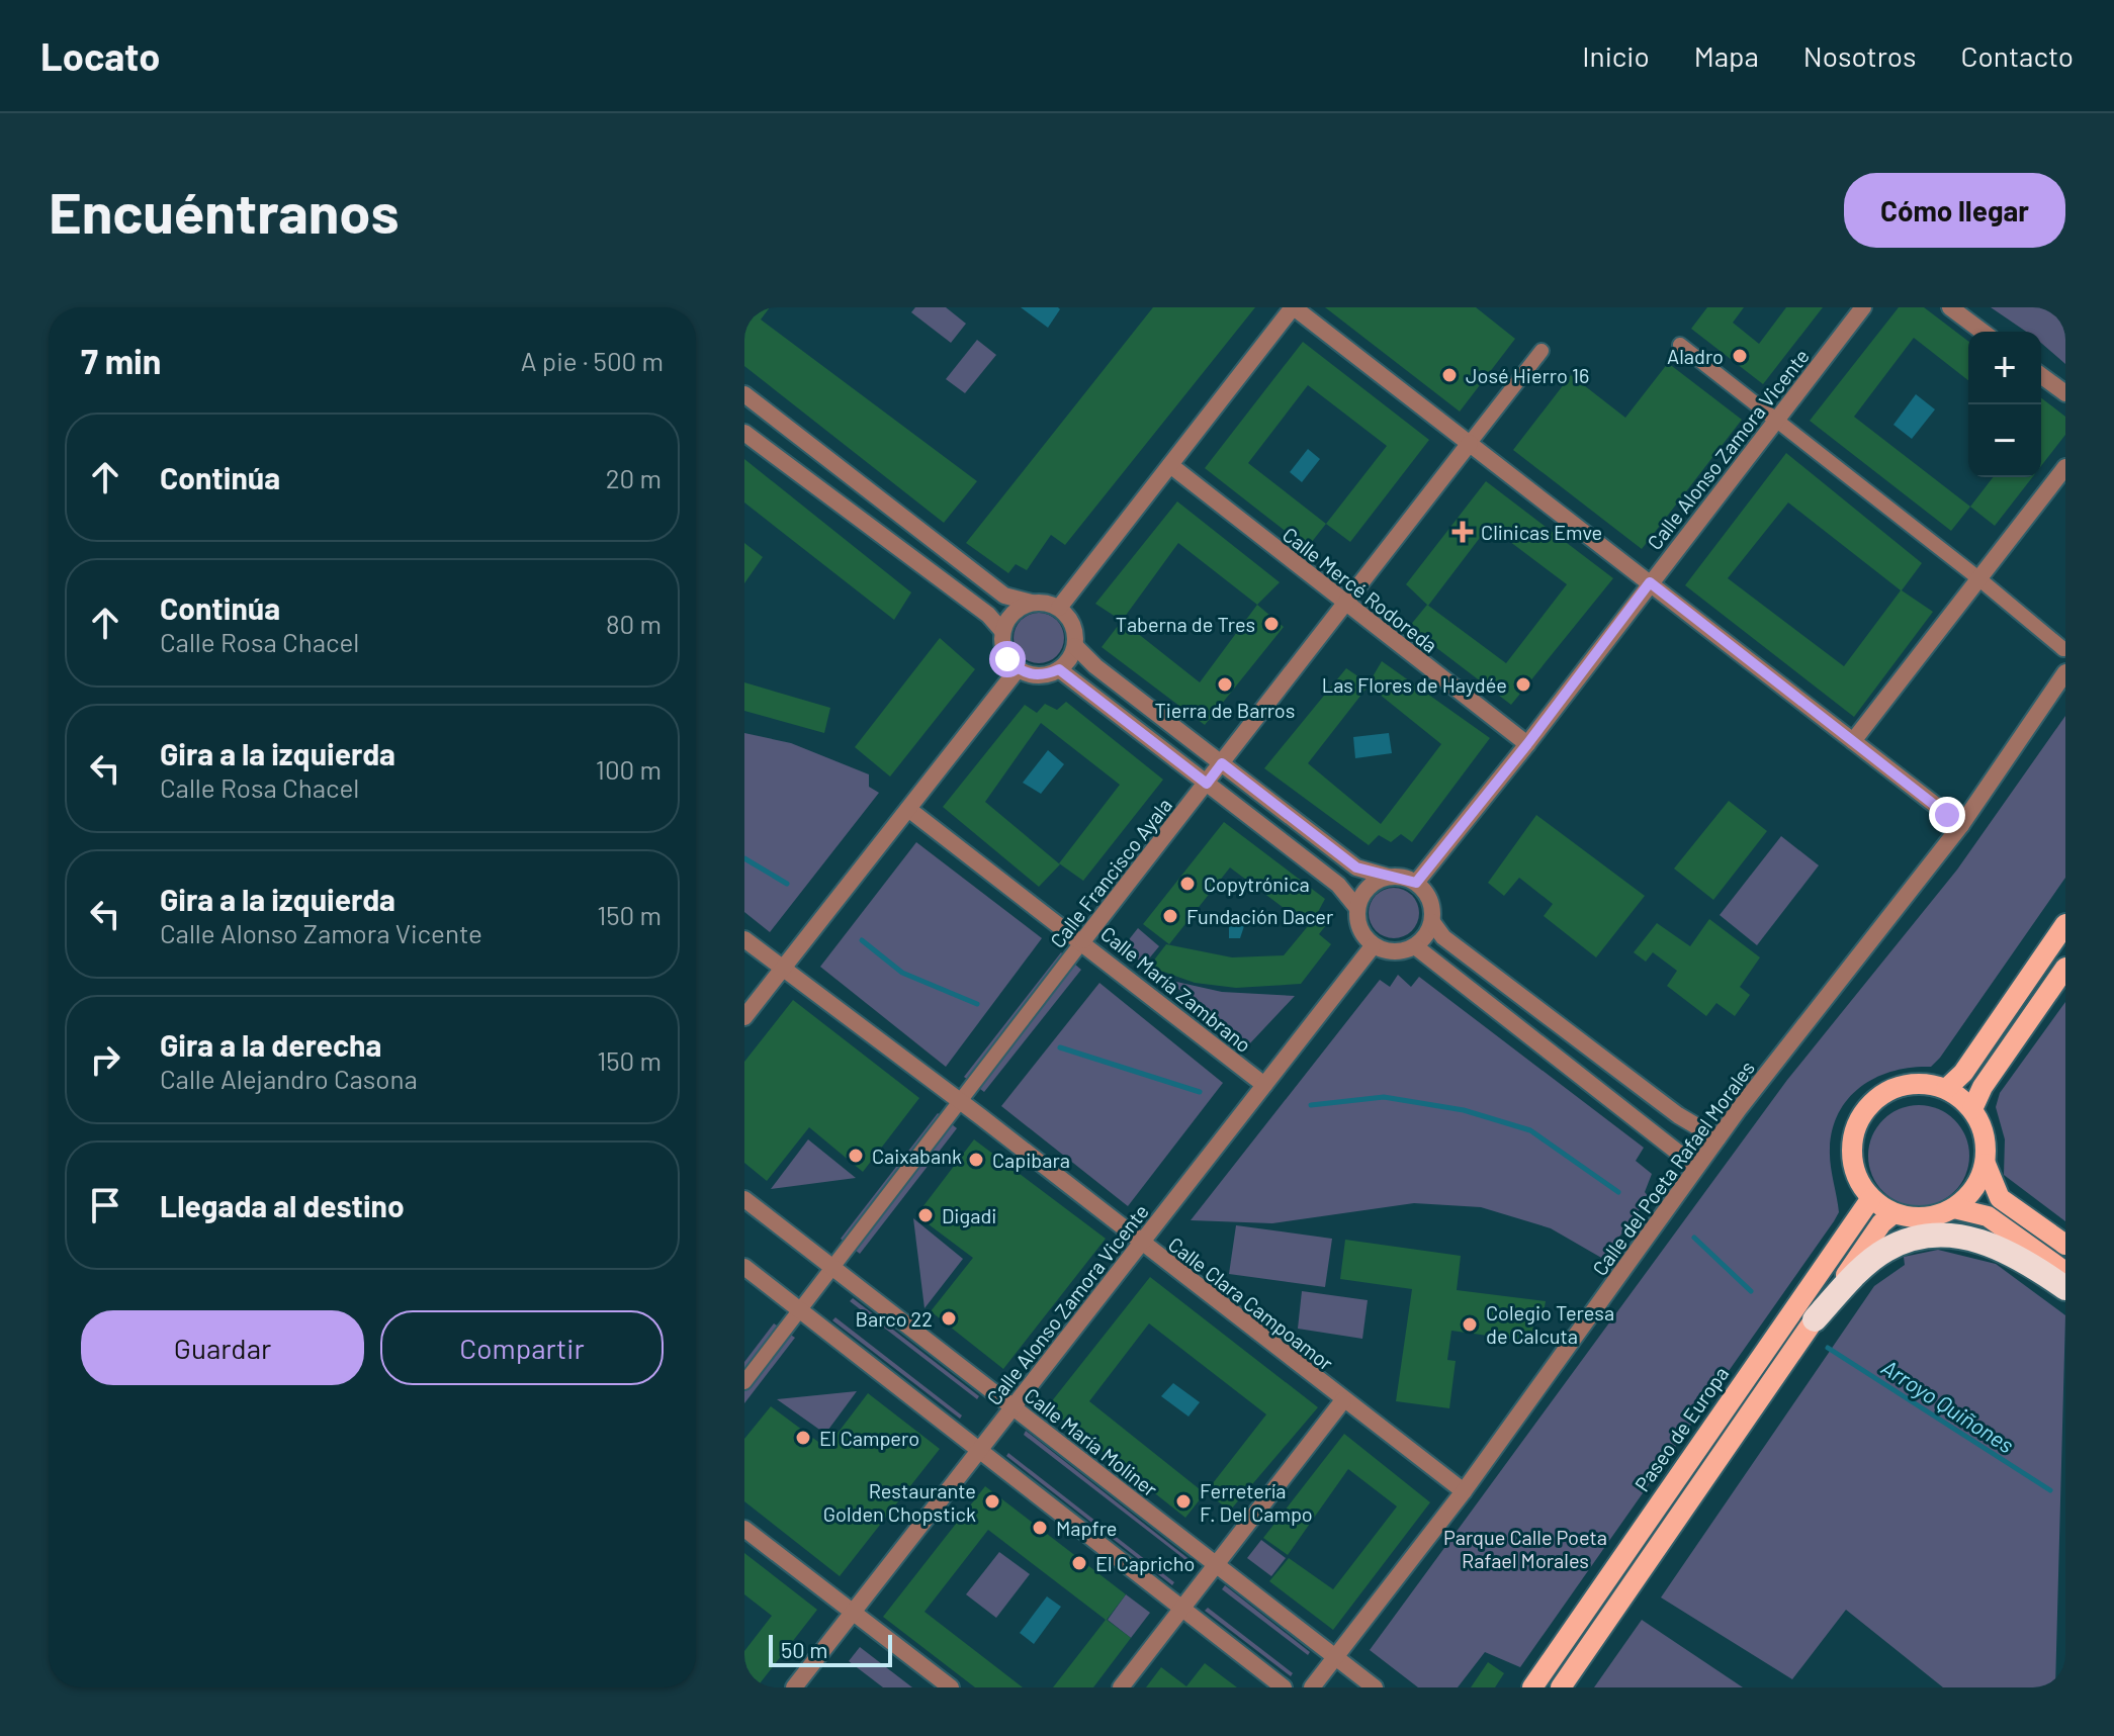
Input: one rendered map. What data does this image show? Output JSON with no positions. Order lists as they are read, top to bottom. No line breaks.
{"streets":{"main road":["Paseo de Europa"],"street":["Calle Alonso Zamora Vicente","Calle Mercé Rodoreda","Calle Francisco Ayala","Calle María Zambrano","Calle del Poeta Rafael Morales","Calle Clara Campoamor","Calle María Moliner"]},"crossings":[["Calle Alonso Zamora Vicente","Calle Mercé Rodoreda"],["Calle Alonso Zamora Vicente","Calle María Zambrano"],["Calle Alonso Zamora Vicente","Calle Clara Campoamor"],["Calle Alonso Zamora Vicente","Calle María Moliner"],["Calle Mercé Rodoreda","Calle Francisco Ayala"],["Calle Francisco Ayala","Calle María Zambrano"],["Calle Francisco Ayala","Calle Clara Campoamor"],["Calle Francisco Ayala","Calle María Moliner"],["Calle del Poeta Rafael Morales","Calle Clara Campoamor"],["Calle del Poeta Rafael Morales","Calle María Moliner"]],"water":["Arroyo Quiñones"],"parks":["Parque Calle Poeta Rafael Morales"],"places":{"other":["Aladro","José Hierro 16","Taberna de Tres","Tierra de Barros","Las Flores de Haydée","Copytrónica","Fundación Dacer","Caixabank","Capibara","Digadi","Barco 22","Colegio Teresa de Calcuta","El Campero","Restaurante Golden Chopstick","Ferretería F. Del Campo","Mapfre","El Capricho"],"health":["Clinicas Emve"]},"scale_bar":"50 m","page":{"header":"Locato","nav":["Inicio","Mapa","Nosotros","Contacto"],"buttons":["Cómo llegar",["Guardar","Compartir"]],"title":"Encuéntranos","heading":["7 min","A pie · 500 m"],"map_buttons":["+","−"],"list":[["Continúa","20 m"],["Continúa","Calle Rosa Chacel","80 m"],["Gira a la izquierda","Calle Rosa Chacel","100 m"],["Gira a la izquierda","Calle Alonso Zamora Vicente","150 m"],["Gira a la derecha","Calle Alejandro Casona","150 m"],"Llegada al destino"],"scale":"50 m"}}
